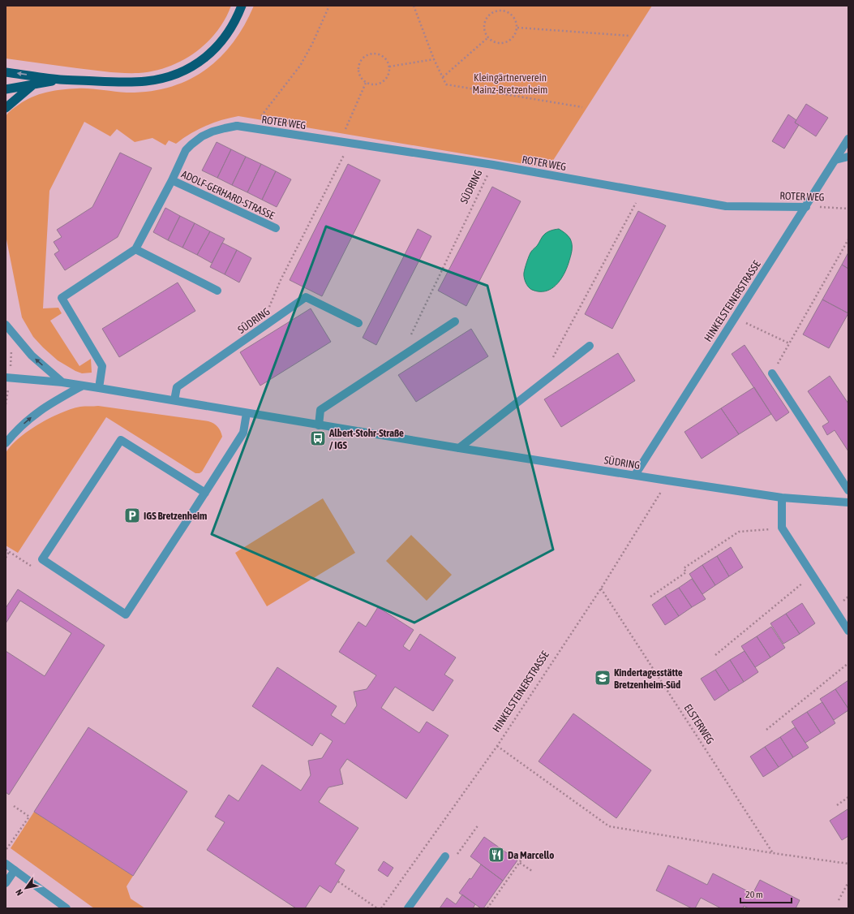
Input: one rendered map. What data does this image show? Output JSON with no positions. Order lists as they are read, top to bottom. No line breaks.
{"streets":{"street":["ROTER WEG","SÜDRING","ADOLF-GERHARD-STRASSE","HINKELSTEINERSTRASSE"],"path":["ELSTERWEG"]},"crossings":[["ROTER WEG","SÜDRING"],["ROTER WEG","ADOLF-GERHARD-STRASSE"],["ROTER WEG","HINKELSTEINERSTRASSE"],["SÜDRING","ADOLF-GERHARD-STRASSE"],["SÜDRING","HINKELSTEINERSTRASSE"],["HINKELSTEINERSTRASSE","ELSTERWEG"]],"parks":["Kleingärtnerverein Mainz-Bretzenheim"],"places":{"bus stop":["Albert-Stohr-Straße / IGS"],"parking":["IGS Bretzenheim"],"school or university":["Kindertagesstätte Bretzenheim-Süd"],"restaurant":["Da Marcello"]},"scale_bar":"20 m","north":"bottom left"}
